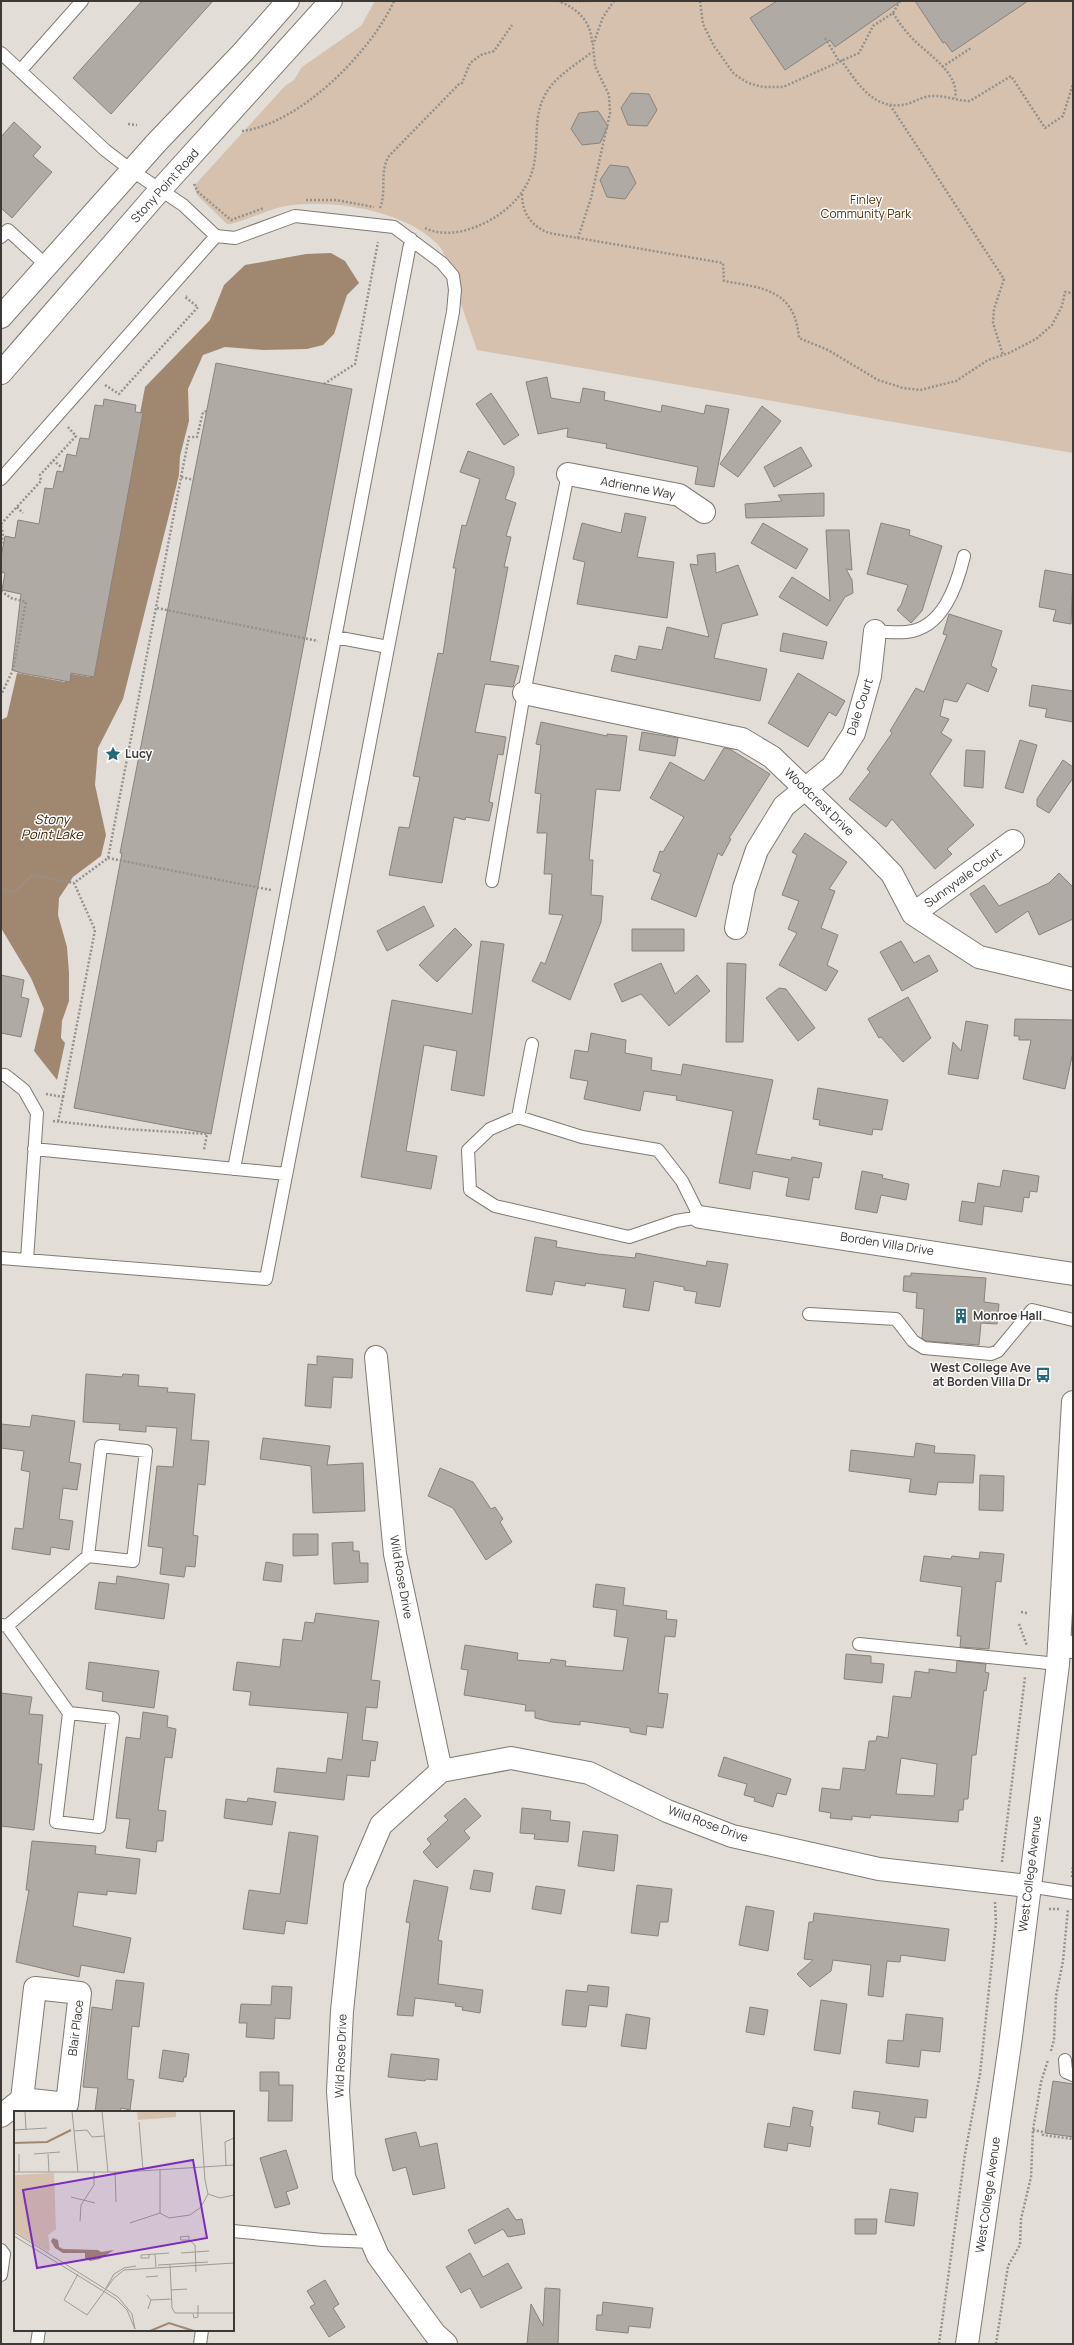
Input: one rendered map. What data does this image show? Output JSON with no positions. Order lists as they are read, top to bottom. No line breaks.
{"streets":{"street":["Stony Point Road","Adrienne Way","Dale Court","Woodcrest Drive","Sunnyvale Court","Borden Villa Drive","Wild Rose Drive","West College Avenue","Blair Place"]},"crossings":[["Dale Court","Woodcrest Drive"],["Woodcrest Drive","Sunnyvale Court"],["Wild Rose Drive","West College Avenue"]],"water":["Stony Point Lake"],"parks":["Finley Community Park"],"places":{"place":["Lucy"],"building":["Monroe Hall"],"bus stop":["West College Ave at Borden Villa Dr"]}}
